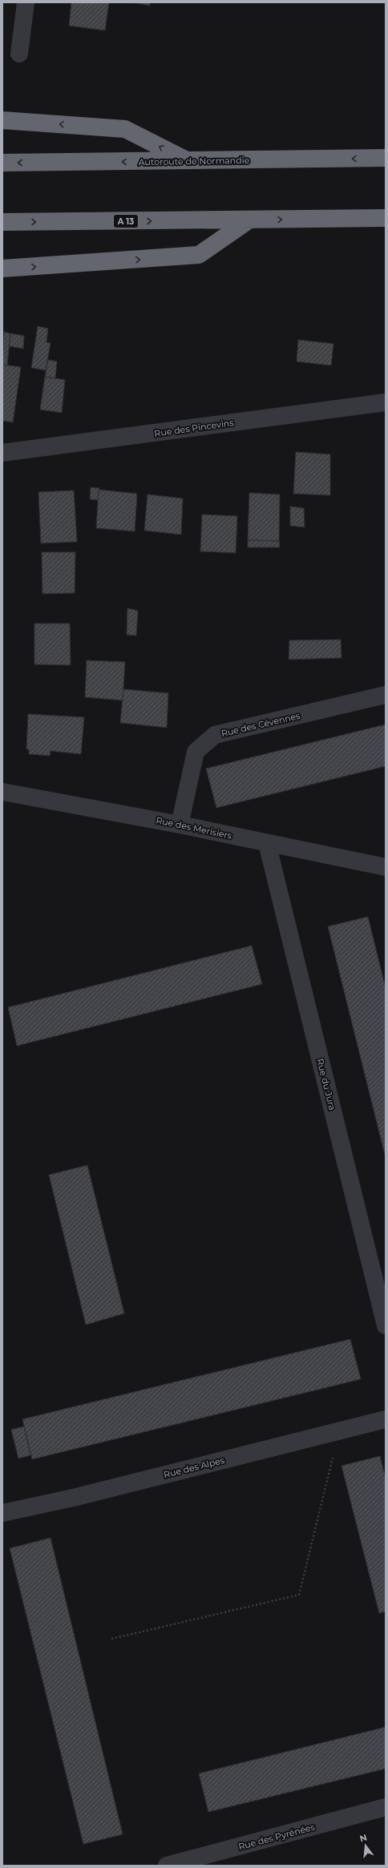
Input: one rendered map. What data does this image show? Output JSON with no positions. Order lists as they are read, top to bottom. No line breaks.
{"streets":{"highway":["Autoroute de Normandie","A 13"],"street":["Rue des Pincevins","Rue des Cévennes","Rue des Merisiers","Rue du Jura","Rue des Alpes","Rue des Pyrénées"]},"crossings":[["Rue des Cévennes","Rue des Merisiers"],["Rue des Merisiers","Rue du Jura"]],"north":"top"}
